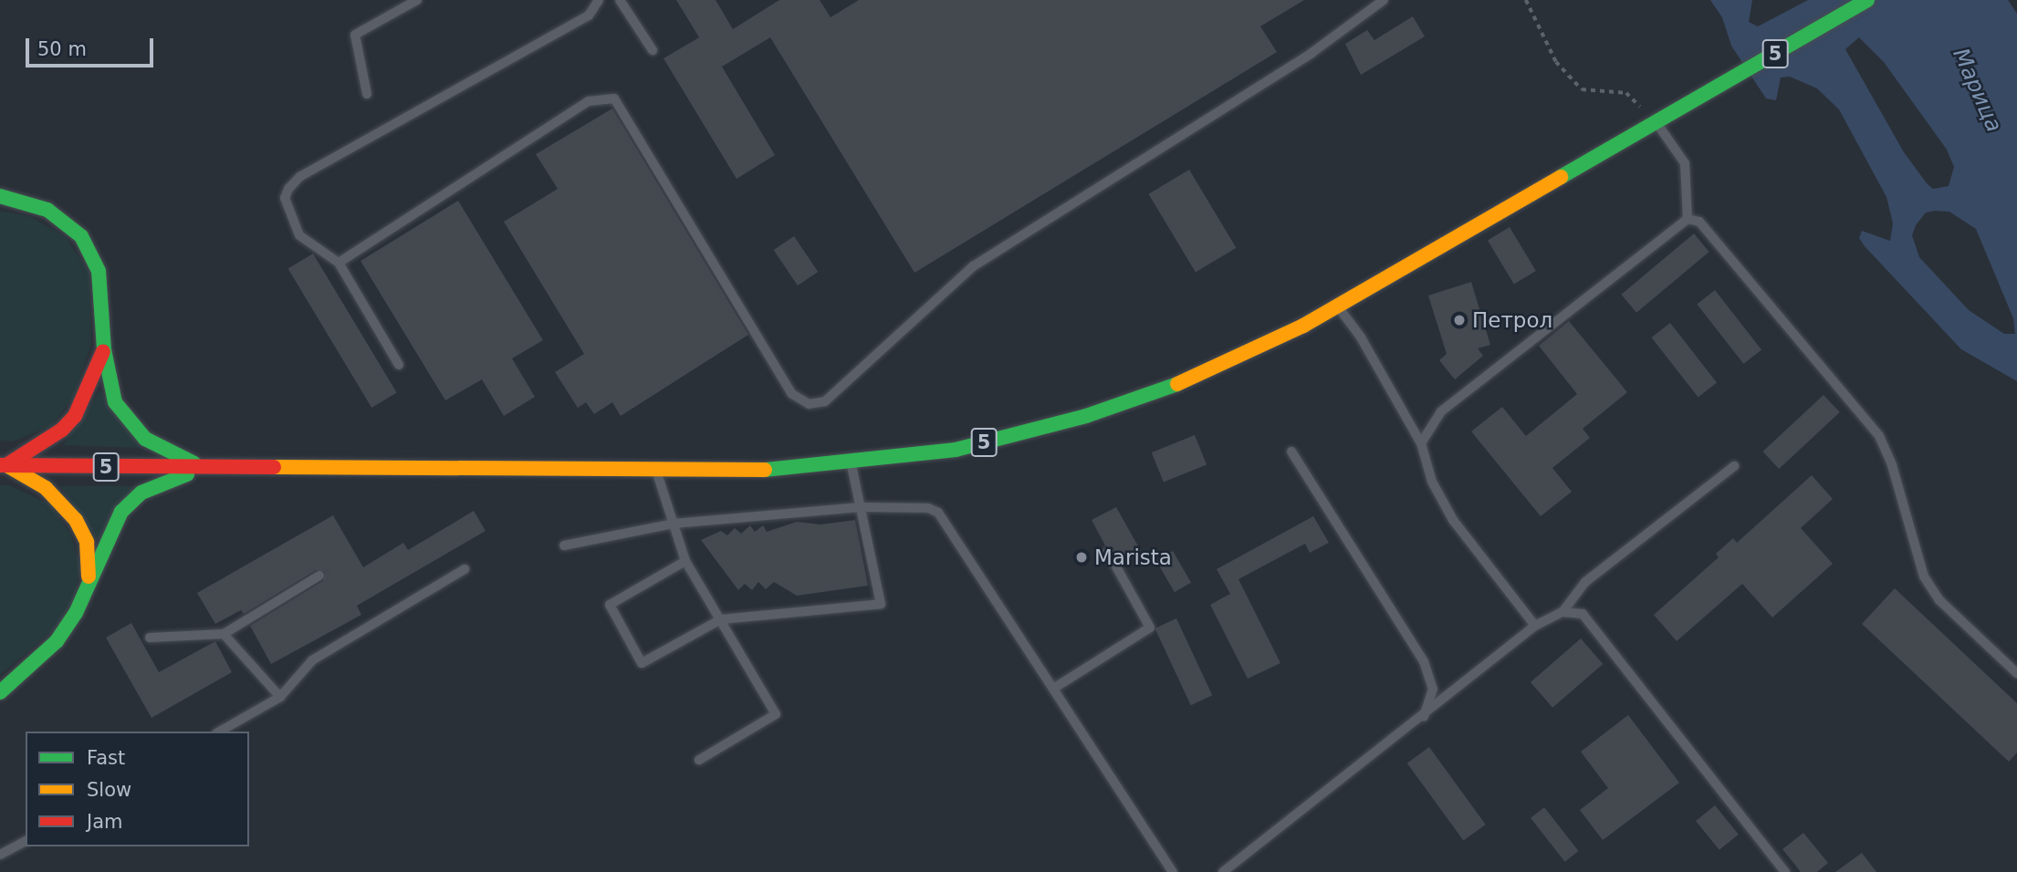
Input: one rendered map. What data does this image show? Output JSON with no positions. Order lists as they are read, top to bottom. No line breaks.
{"streets":{"main road":["5"]},"water":["Марица"],"places":["Петрол","Marista"],"legend":["Fast","Slow","Jam"],"scale_bar":"50 m"}
